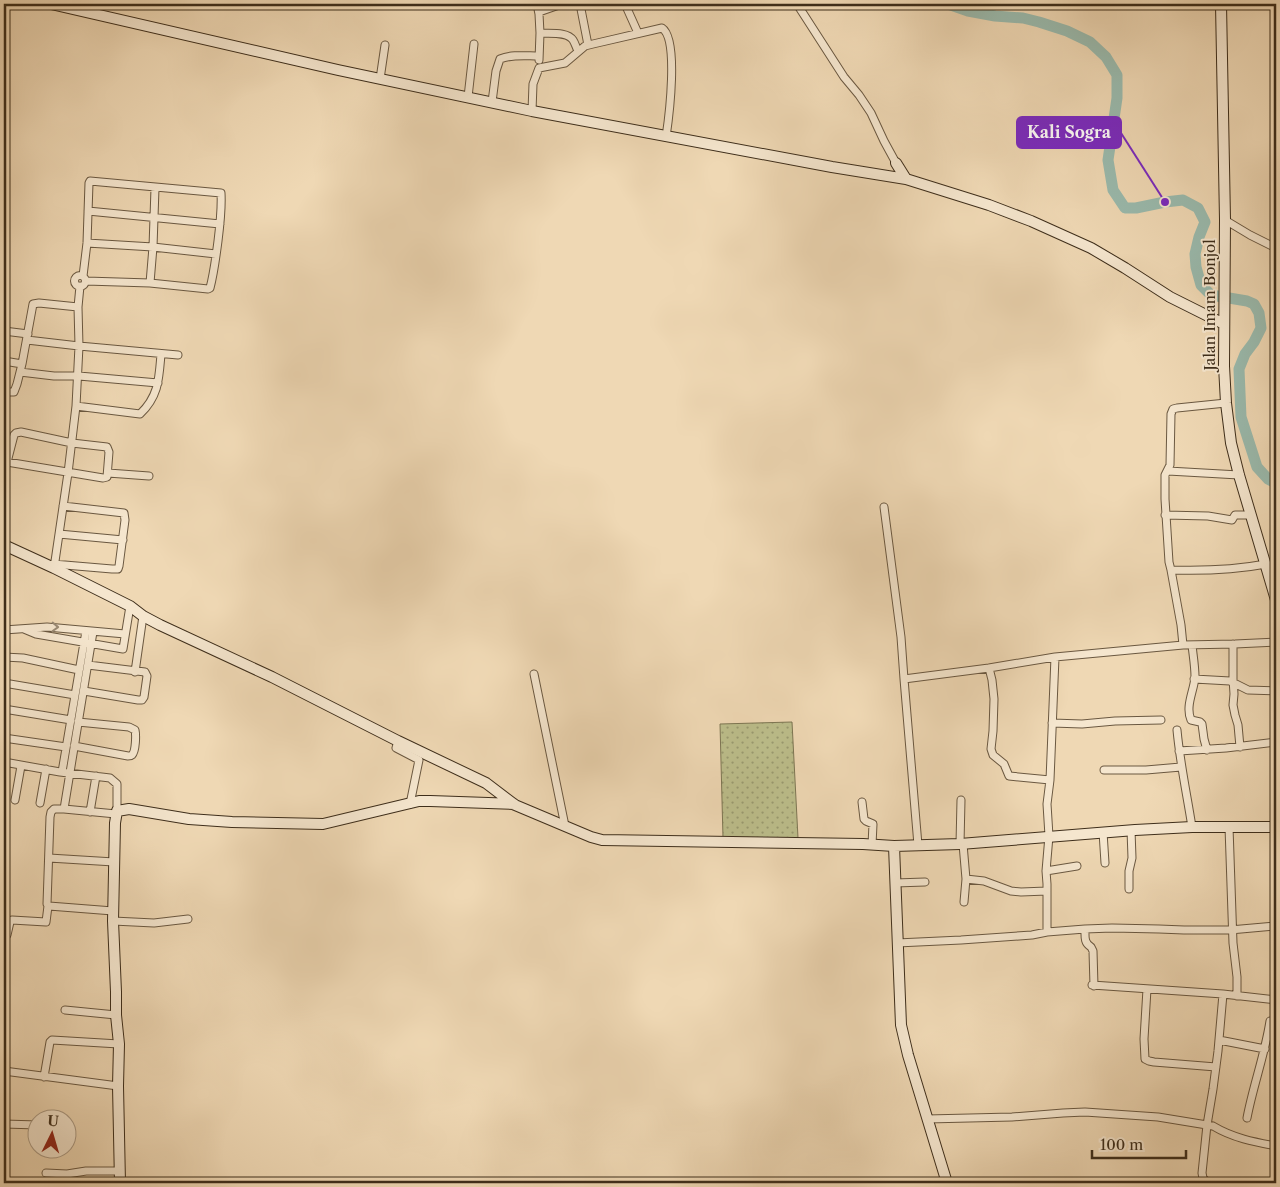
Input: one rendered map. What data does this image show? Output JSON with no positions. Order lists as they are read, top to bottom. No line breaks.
{"streets":{"street":["Jalan Imam Bonjol"]},"places":["Kali Sogra"],"scale_bar":"100 m","north":"top"}
